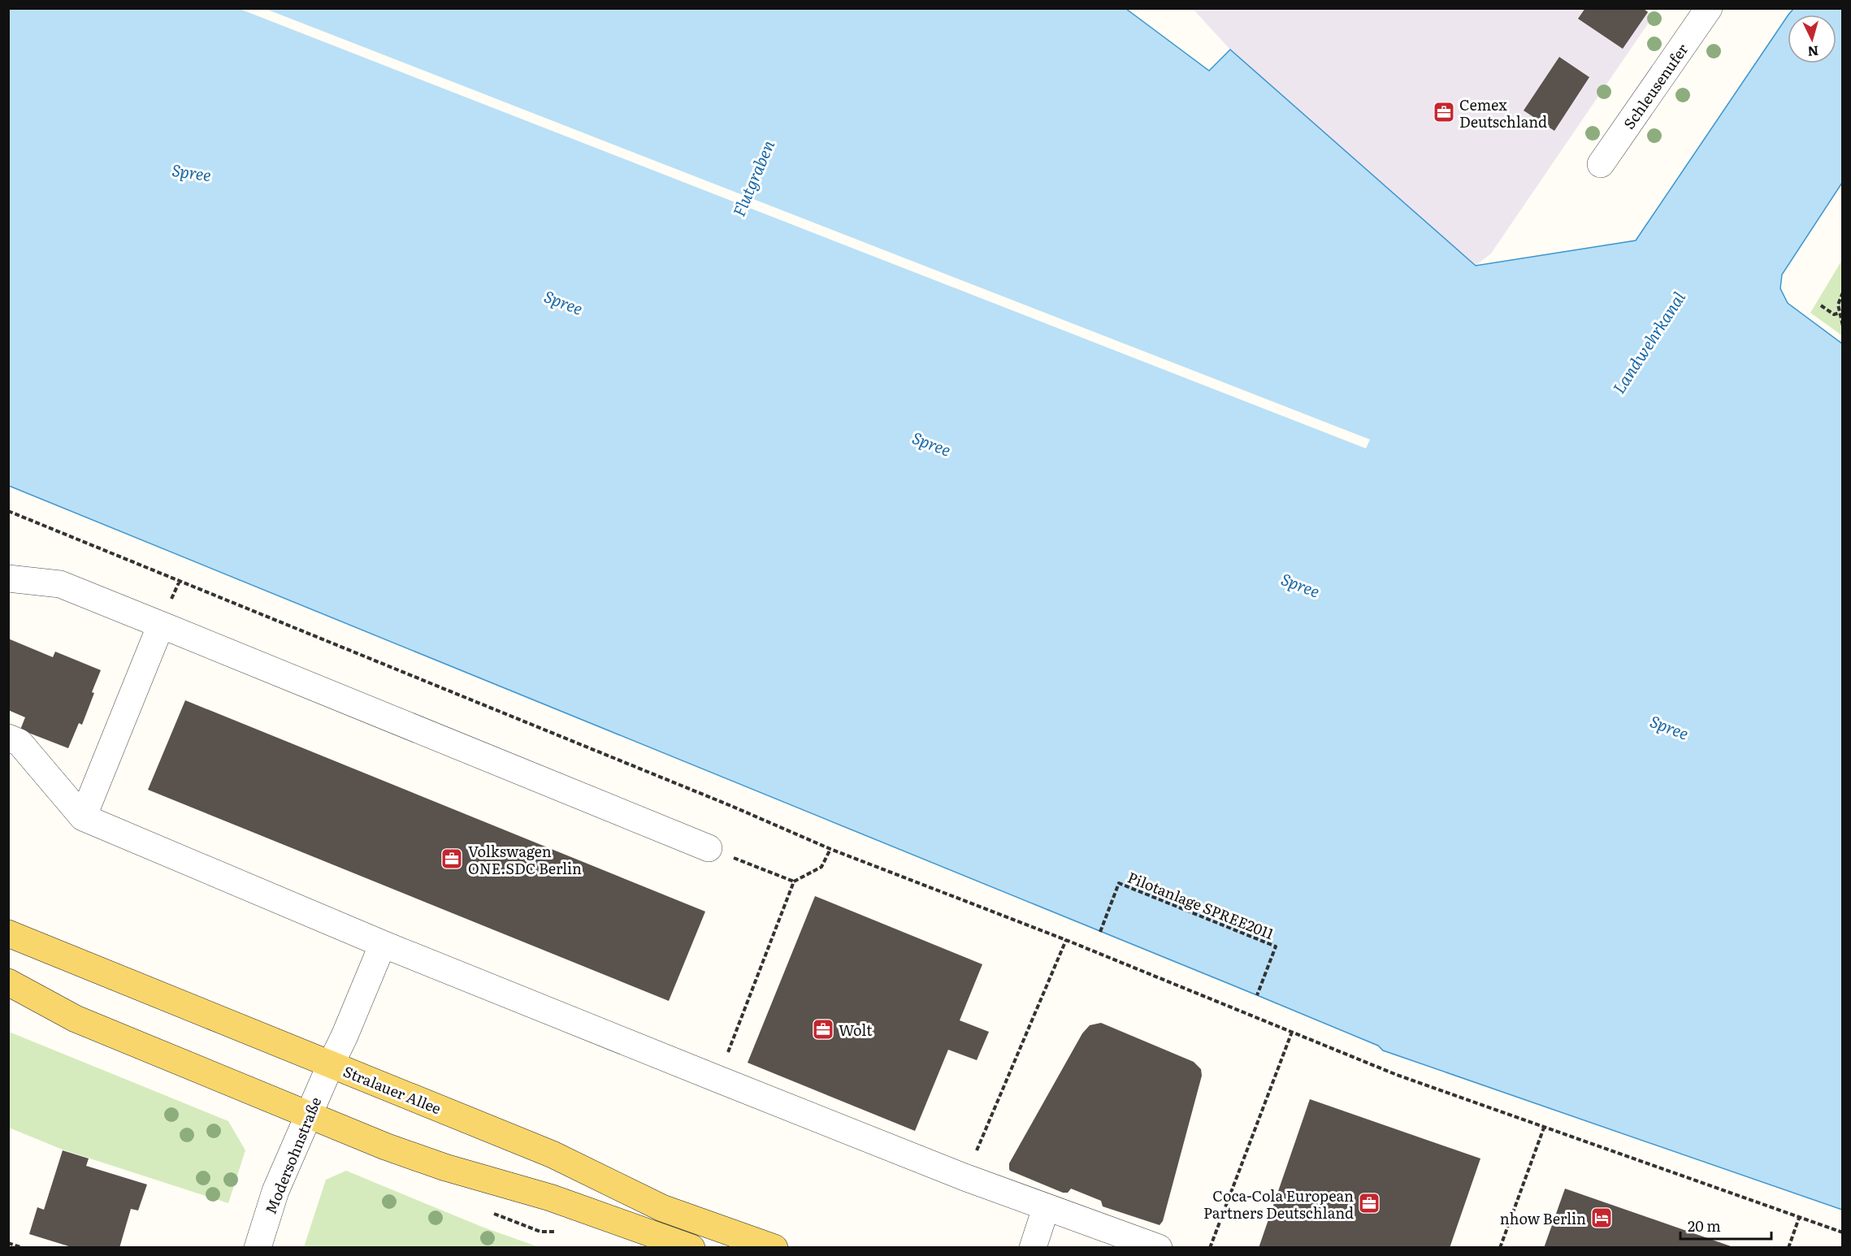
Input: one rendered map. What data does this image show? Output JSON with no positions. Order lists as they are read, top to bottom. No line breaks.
{"streets":{"main road":["Stralauer Allee"],"street":["Schleusenufer","Modersohnstraße"],"path":["Pilotanlage SPREE2011"]},"crossings":[["Stralauer Allee","Modersohnstraße"]],"water":["Spree","Flutgraben","Landwehrkanal"],"places":{"office":["Cemex Deutschland","Volkswagen ONE.SDC Berlin","Wolt","Coca-Cola European Partners Deutschland"],"hotel":["nhow Berlin"]},"scale_bar":"20 m","north":"bottom"}
